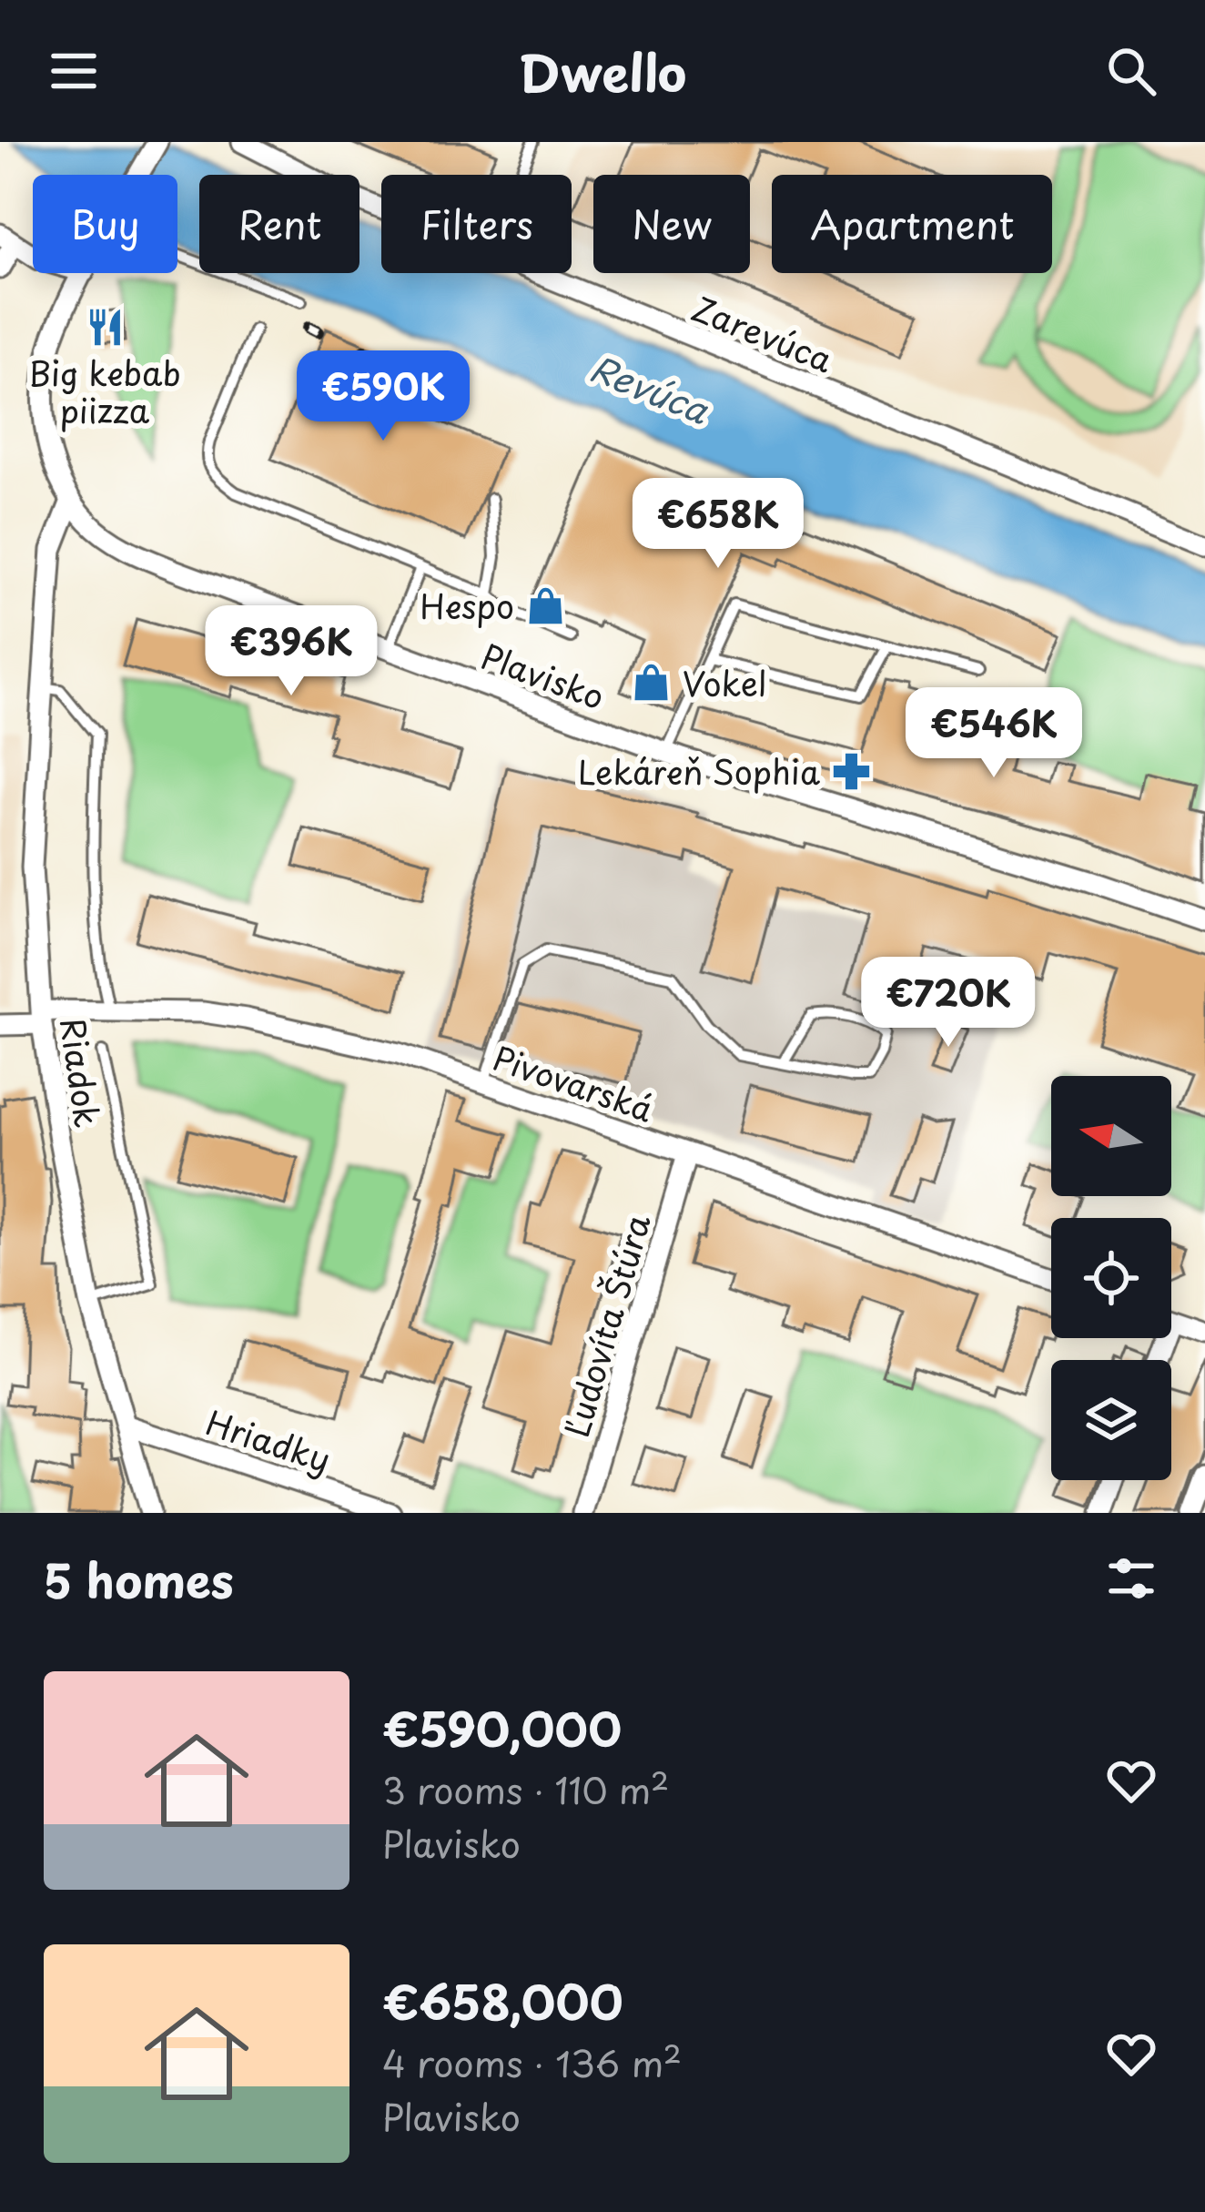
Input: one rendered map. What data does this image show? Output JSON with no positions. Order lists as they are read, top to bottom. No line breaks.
{"streets":{"street":["Zarevúca","Plavisko","Riadok","Pivovarská","Ľudovíta Štúra","Hriadky"]},"crossings":[["Plavisko","Riadok"],["Riadok","Pivovarská"],["Riadok","Hriadky"],["Pivovarská","Ľudovíta Štúra"]],"water":["Revúca"],"places":{"restaurant":["Big kebab piizza"],"shop":["Hespo","Vokel"],"pharmacy":["Lekáreň Sophia"]},"north":"left","page":{"header":"Dwello","chip":["Buy","Rent","Filters","New","Apartment"],"price":["€590K","€658K","€396K","€546K","€720K"],"heading":"5 homes","list":[{"name":"€590,000","note":"3 rooms · 110 m² · Plavisko"},{"name":"€658,000","note":"4 rooms · 136 m² · Plavisko"}]}}
